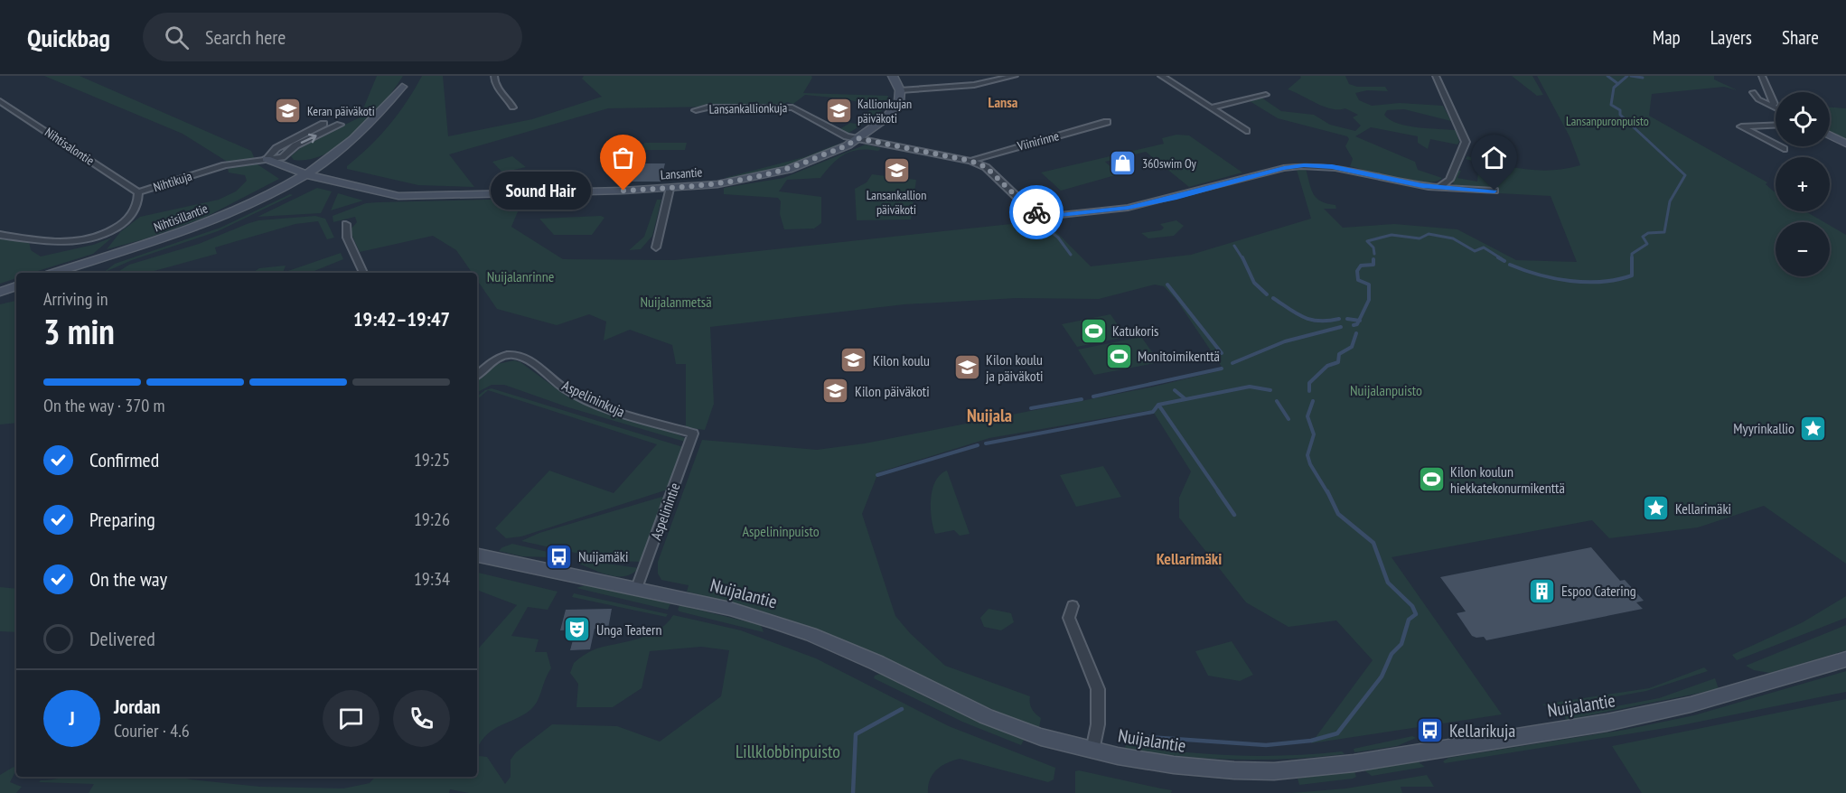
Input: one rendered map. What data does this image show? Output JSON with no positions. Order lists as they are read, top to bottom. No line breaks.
{"streets":{"street":["Lansankallionkuja","Viinirinne","Nihtisalontie","Lansantie","Nihtikuja","Nihtisillantie","Aspelininkuja","Aspelinintie","Nuijalantie"]},"crossings":[["Lansankallionkuja","Viinirinne"],["Lansankallionkuja","Lansantie"],["Nihtisalontie","Nihtikuja"],["Lansantie","Nihtikuja"],["Lansantie","Nihtisillantie"],["Aspelininkuja","Aspelinintie"],["Aspelinintie","Nuijalantie"]],"districts":["Lansa","Nuijala","Kellarimäki"],"parks":["Lansanpuronpuisto","Nuijalanrinne","Nuijalanmetsä","Nuijalanpuisto","Aspelininpuisto","Lillklobbinpuisto"],"places":{"school or university":["Keran päiväkoti","Kallionkujan päiväkoti","Lansankallion päiväkoti","Kilon koulu","Kilon koulu ja päiväkoti","Kilon päiväkoti"],"shop":["360swim Oy"],"other":["Sound Hair"],"sports":["Katukoris","Monitoimikenttä","Kilon koulun hiekkatekonurmikenttä"],"place":["Myyrinkallio","Kellarimäki"],"bus stop":["Nuijamäki","Kellarikuja"],"building":["Espoo Catering"],"theatre":["Unga Teatern"]},"page":{"header":"Quickbag","search":"Search here","nav":["Map","Layers","Share"],"map_buttons":["+","−"],"bubble":"Sound Hair","heading":["3 min","Arriving in","19:42–19:47"],"panel":["Jordan","Courier · 4.6"],"bar":"On the way · 370 m","list":[["Confirmed","19:25"],["Preparing","19:26"],["On the way","19:34"],"Delivered"],"round":"J"}}
